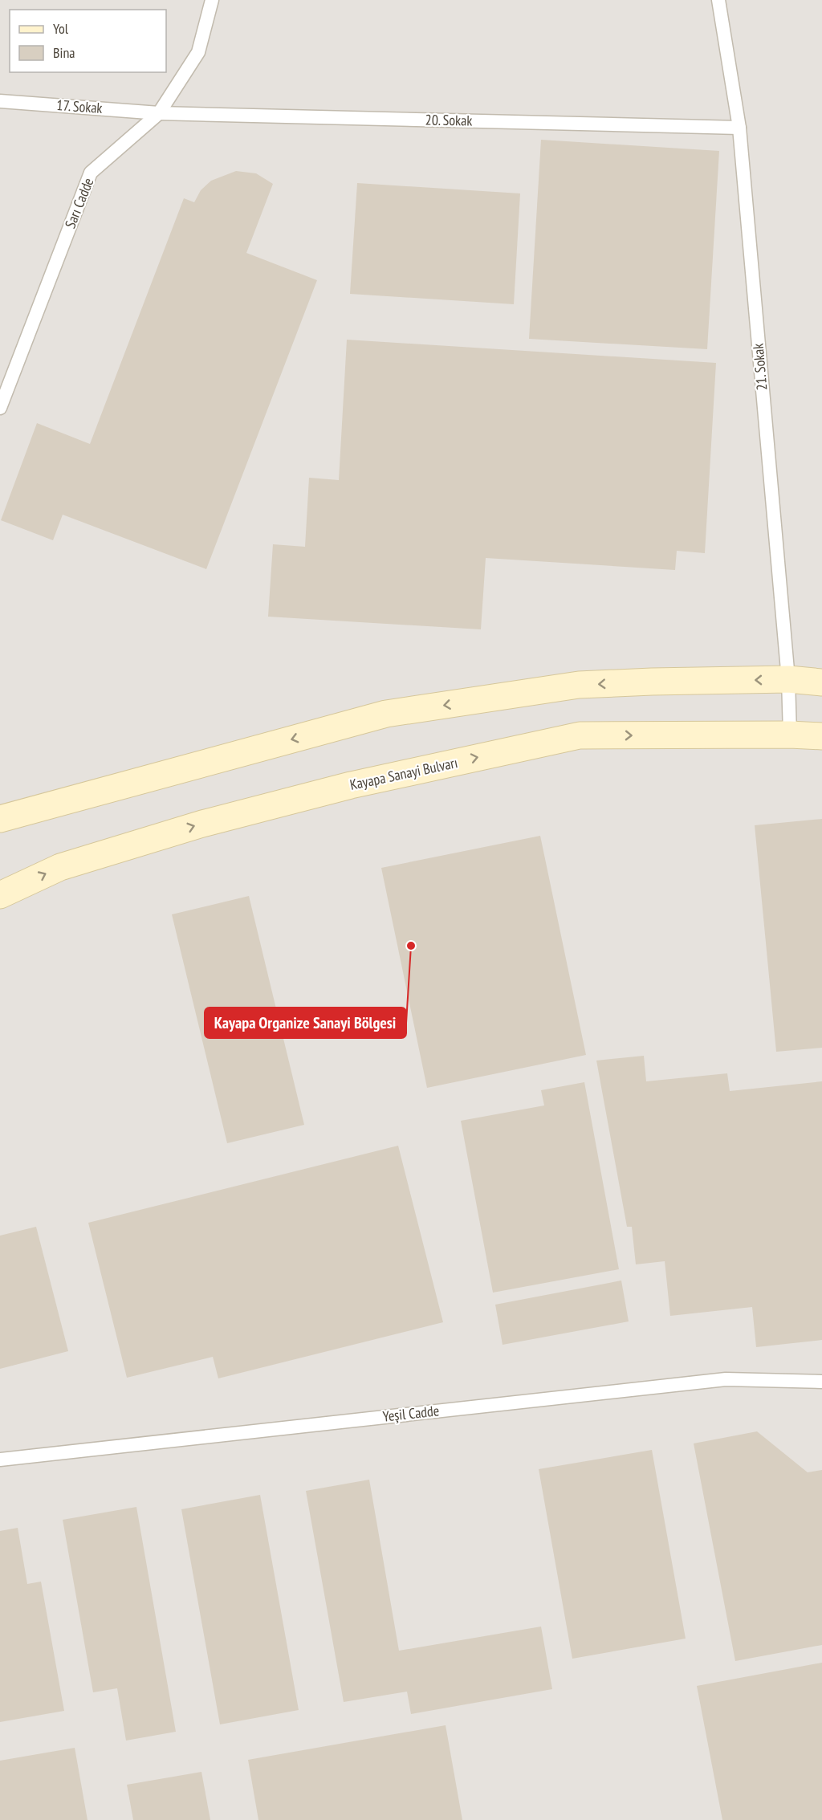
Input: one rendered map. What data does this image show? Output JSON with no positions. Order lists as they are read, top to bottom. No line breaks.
{"streets":{"main road":["Kayapa Sanayi Bulvarı"],"lane":["17. Sokak","20. Sokak","Sarı Cadde","21. Sokak","Yeşil Cadde"]},"crossings":[["17. Sokak","20. Sokak"],["17. Sokak","Sarı Cadde"],["20. Sokak","Sarı Cadde"],["20. Sokak","21. Sokak"],["21. Sokak","Kayapa Sanayi Bulvarı"]],"places":["Kayapa Organize Sanayi Bölgesi"],"legend":["Yol","Bina"]}
